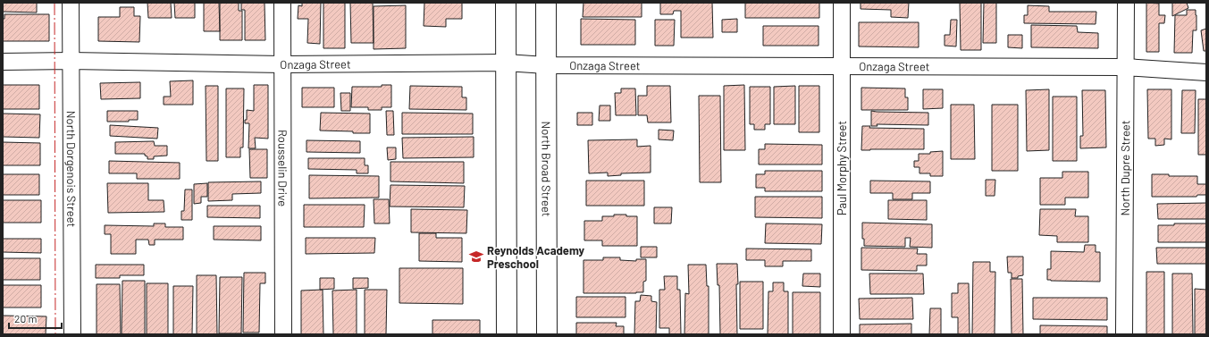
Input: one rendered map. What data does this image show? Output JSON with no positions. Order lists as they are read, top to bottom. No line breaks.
{"streets":{"main road":["North Broad Street"],"street":["Onzaga Street","North Dorgenois Street","Paul Morphy Street","North Dupre Street","Rousselin Drive"]},"crossings":[["Onzaga Street","North Dorgenois Street"],["Onzaga Street","North Broad Street"],["Onzaga Street","Paul Morphy Street"],["Onzaga Street","North Dupre Street"],["Onzaga Street","Rousselin Drive"]],"places":{"school or university":["Reynolds Academy Preschool"]},"scale_bar":"20 m"}
